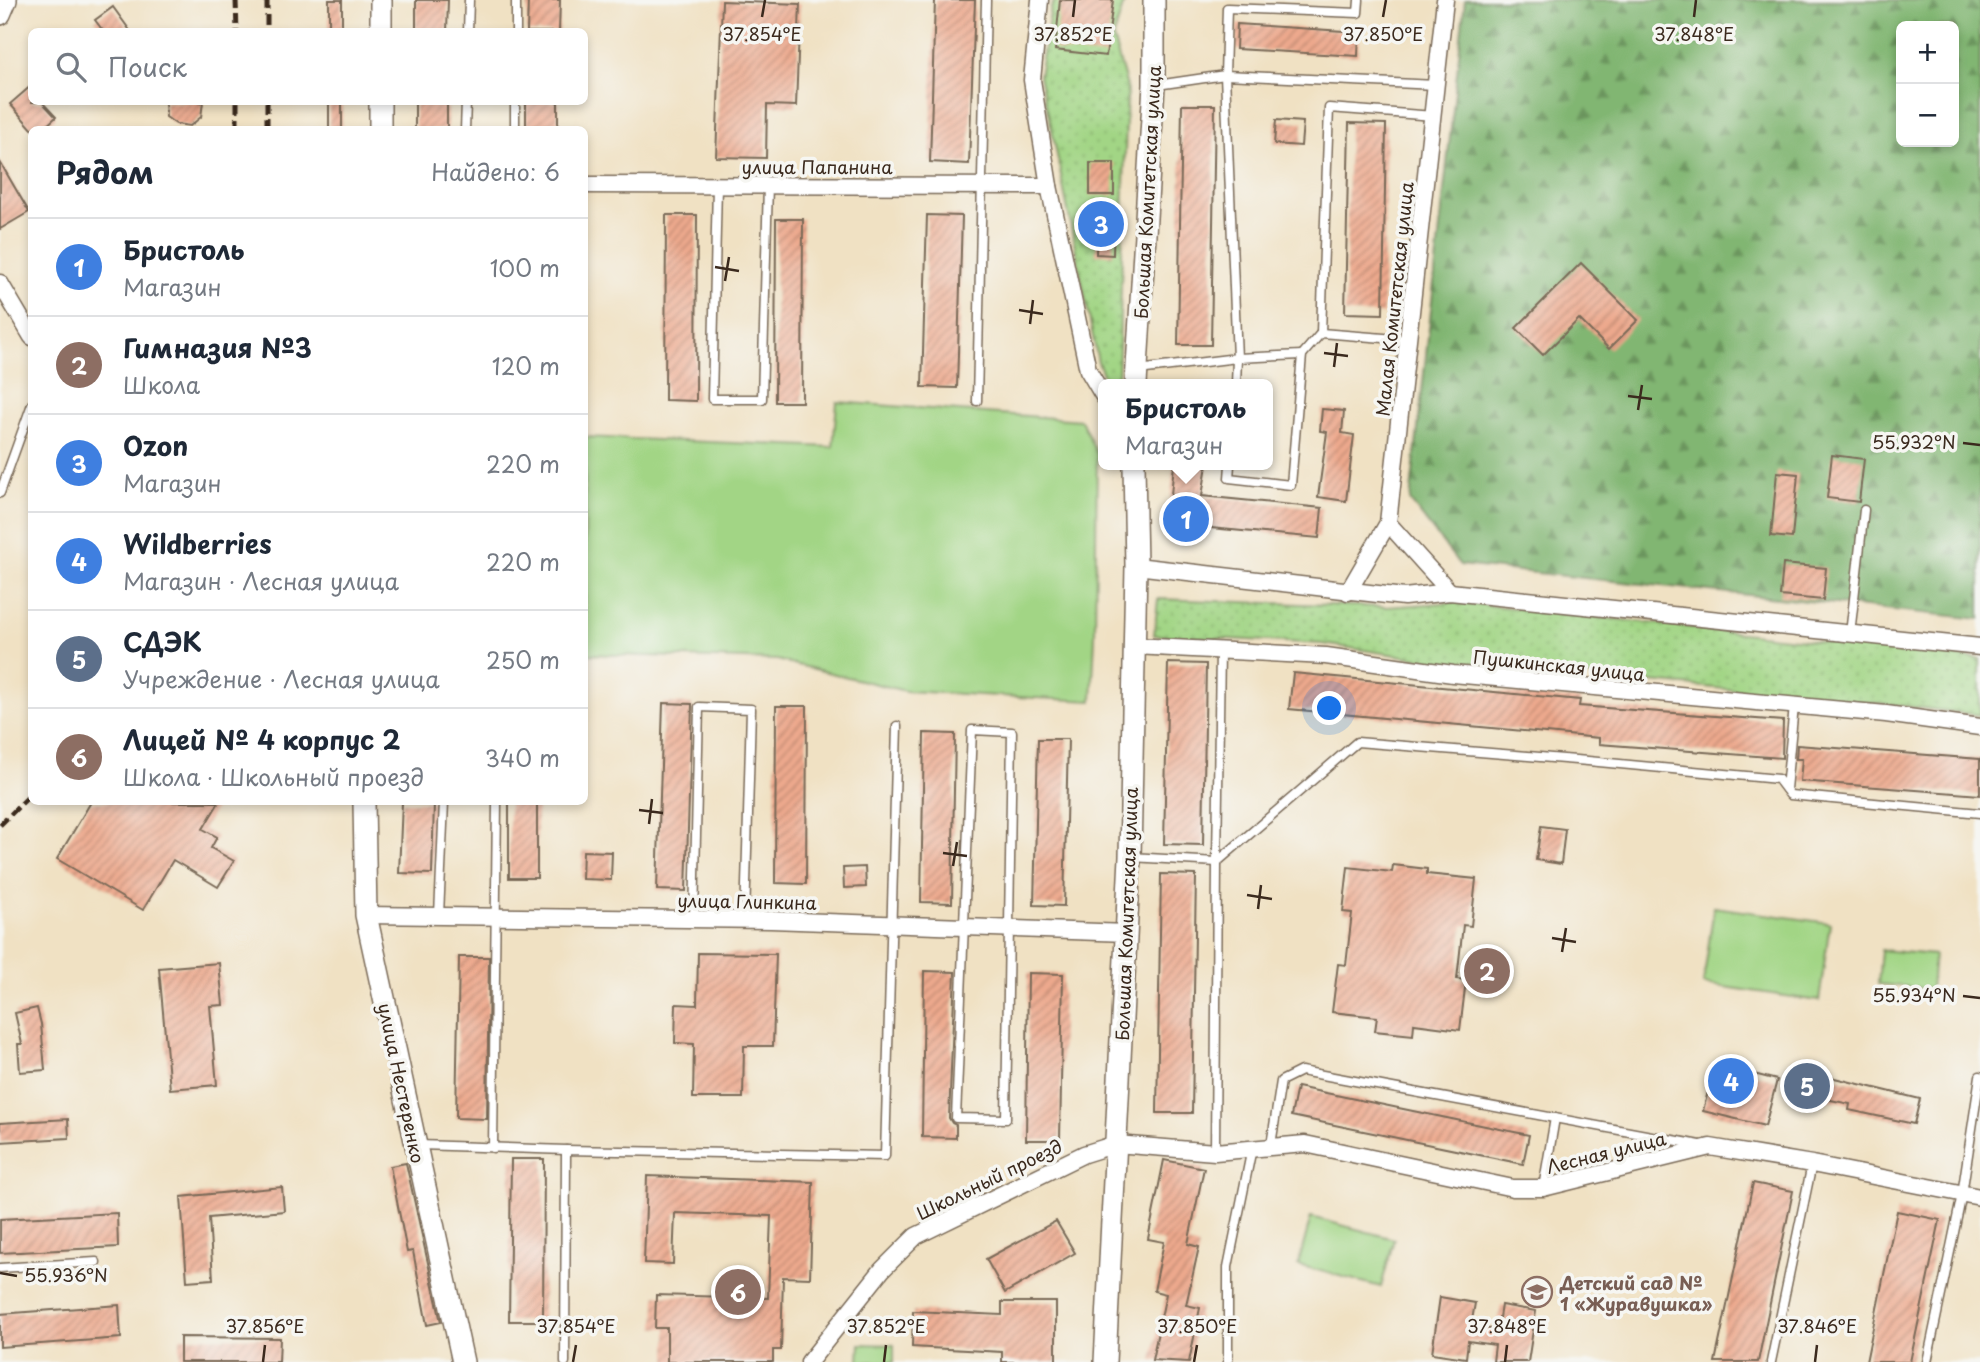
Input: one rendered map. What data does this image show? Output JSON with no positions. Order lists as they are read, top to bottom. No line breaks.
{"streets":{"street":["улица Папанина","Большая Комитетская улица","Малая Комитетская улица","Пушкинская улица","улица Глинкина","улица Нестеренко","Лесная улица","Школьный проезд"]},"crossings":[["Большая Комитетская улица","Пушкинская улица"],["Большая Комитетская улица","улица Глинкина"],["Большая Комитетская улица","Лесная улица"],["Большая Комитетская улица","Школьный проезд"],["улица Глинкина","улица Нестеренко"],["Лесная улица","Школьный проезд"]],"places":{"school or university":["Детский сад № 1 «Журавушка»"]},"page":{"map_buttons":["+","−"],"search":"Поиск","heading":["Рядом","Найдено: 6"],"pins":["3","1","2","4","5","6"],"list":[{"mark":"1","name":"Бристоль","note":"Магазин","value":"100 m"},{"mark":"2","name":"Гимназия №3","note":"Школа","value":"120 m"},{"mark":"3","name":"Ozon","note":"Магазин","value":"220 m"},{"mark":"4","name":"Wildberries","note":"Магазин · Лесная улица","value":"220 m"},{"mark":"5","name":"СДЭК","note":"Учреждение · Лесная улица","value":"250 m"},{"mark":"6","name":"Лицей № 4 корпус 2","note":"Школа · Школьный проезд","value":"340 m"}],"popup":["Бристоль","Магазин"]},"coordinates":["37.854°E","37.852°E","37.850°E","37.848°E","55.932°N","55.934°N","55.936°N","37.856°E","37.846°E"]}
